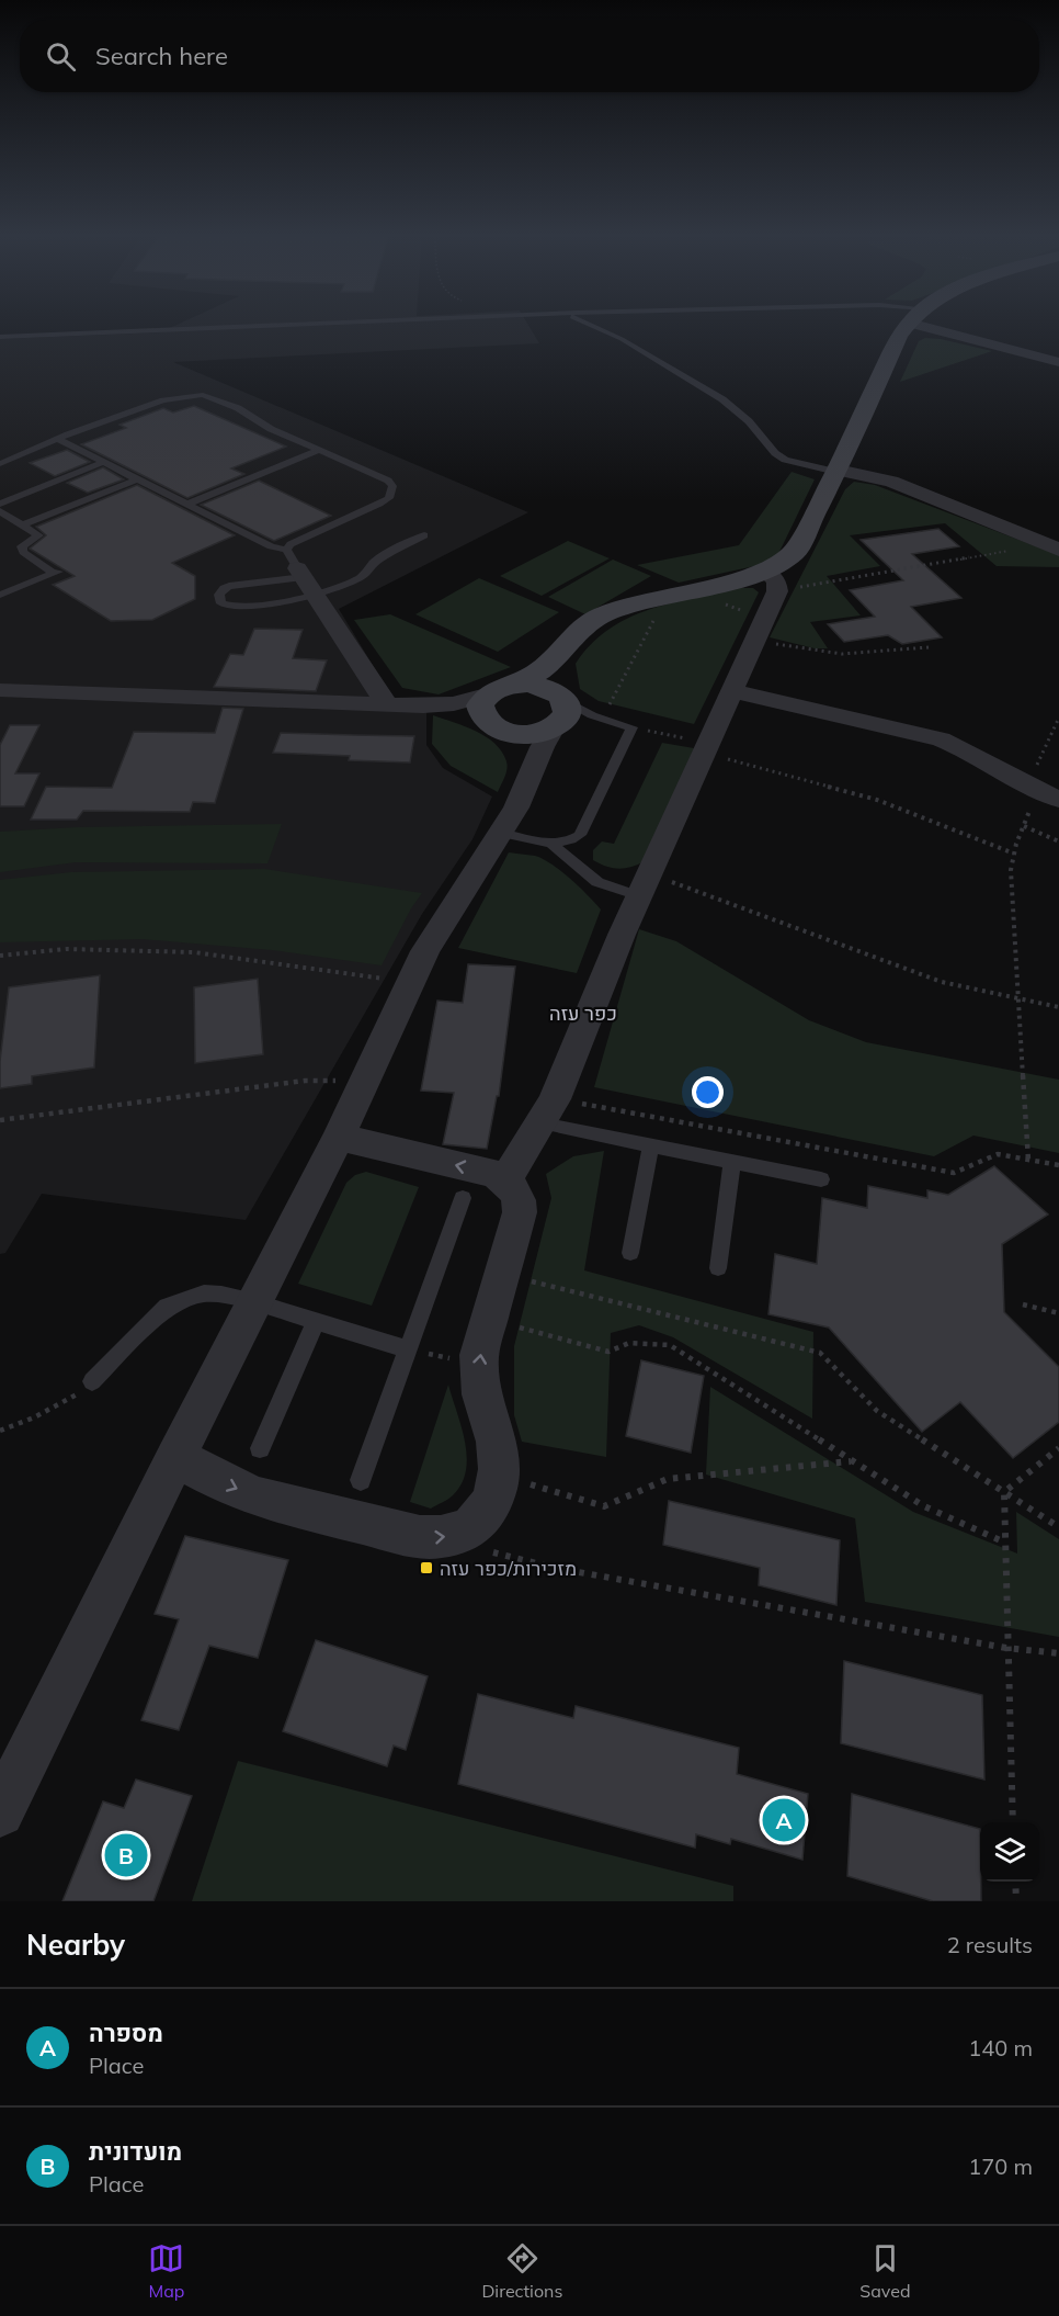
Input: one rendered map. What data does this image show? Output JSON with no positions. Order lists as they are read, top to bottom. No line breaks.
{"districts":["כפר עזה"],"places":{"transit":["מזכירות/כפר עזה"]},"page":{"search":"Search here","pins":["A","B"],"heading":["Nearby","2 results"],"list":[{"mark":"A","name":"מספרה","note":"Place","value":"140 m"},{"mark":"B","name":"מועדונית","note":"Place","value":"170 m"}],"nav":["Map","Directions","Saved"]}}
